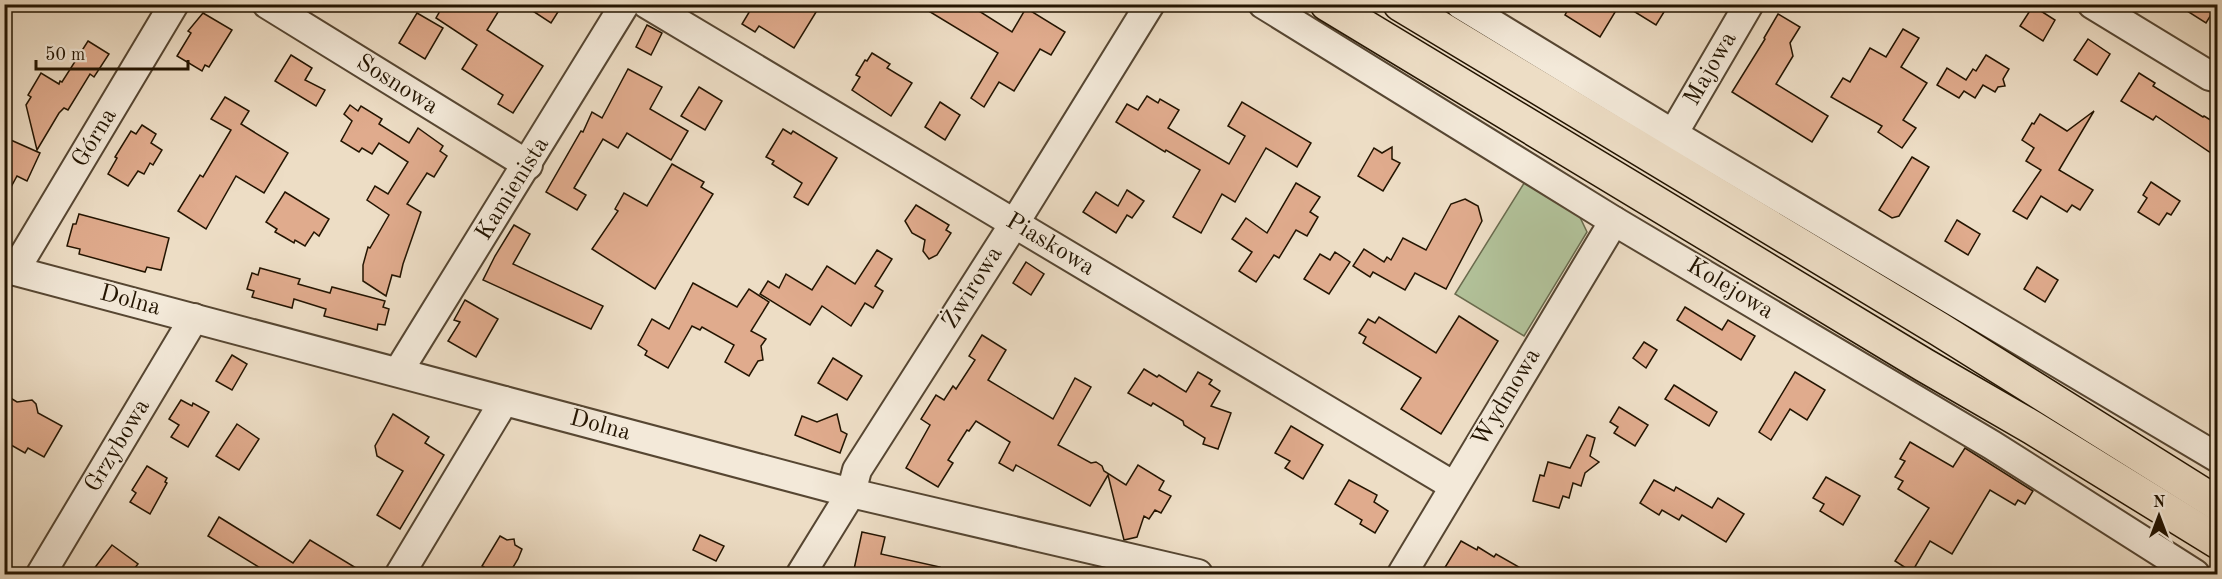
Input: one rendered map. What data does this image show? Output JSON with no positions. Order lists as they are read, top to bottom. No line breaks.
{"streets":{"highway":["Kolejowa"],"street":["Majowa","Sosnowa","Górna","Kamienista","Piaskowa","Żwirowa","Dolna","Wydmowa","Grzybowa"]},"crossings":[["Sosnowa","Kamienista"],["Górna","Dolna"],["Kamienista","Dolna"],["Piaskowa","Żwirowa"],["Piaskowa","Wydmowa"],["Żwirowa","Dolna"],["Kolejowa","Wydmowa"],["Dolna","Grzybowa"]],"scale_bar":"50 m","north":"top"}
